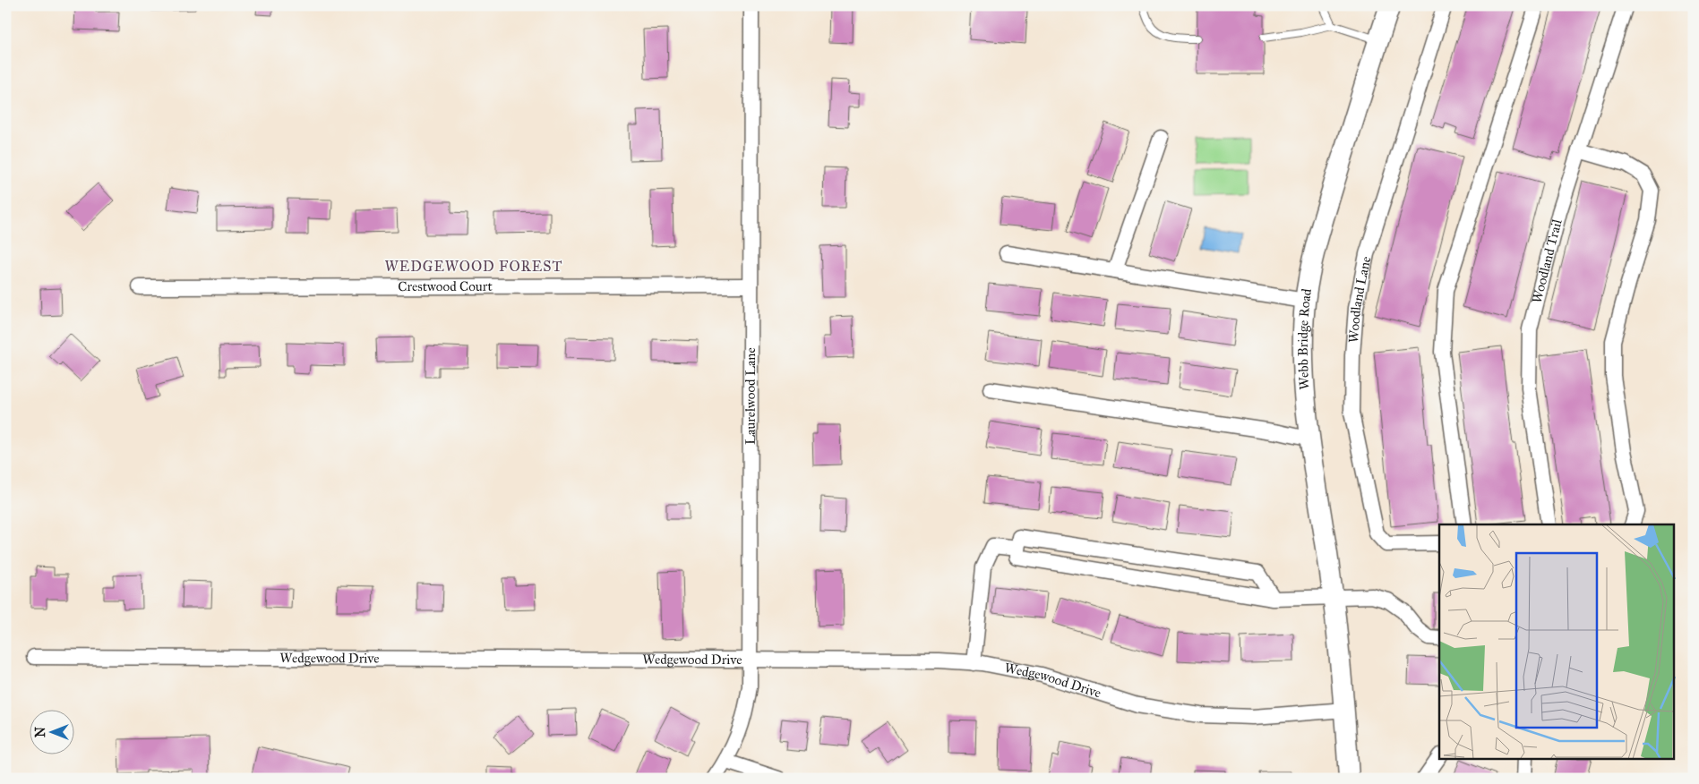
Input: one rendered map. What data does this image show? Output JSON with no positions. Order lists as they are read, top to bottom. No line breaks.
{"streets":{"street":["Woodland Trail","Crestwood Court","Woodland Lane","Webb Bridge Road","Laurelwood Lane","Wedgewood Drive"]},"crossings":[["Crestwood Court","Laurelwood Lane"],["Webb Bridge Road","Wedgewood Drive"],["Laurelwood Lane","Wedgewood Drive"]],"districts":["WEDGEWOOD FOREST"],"north":"left"}
